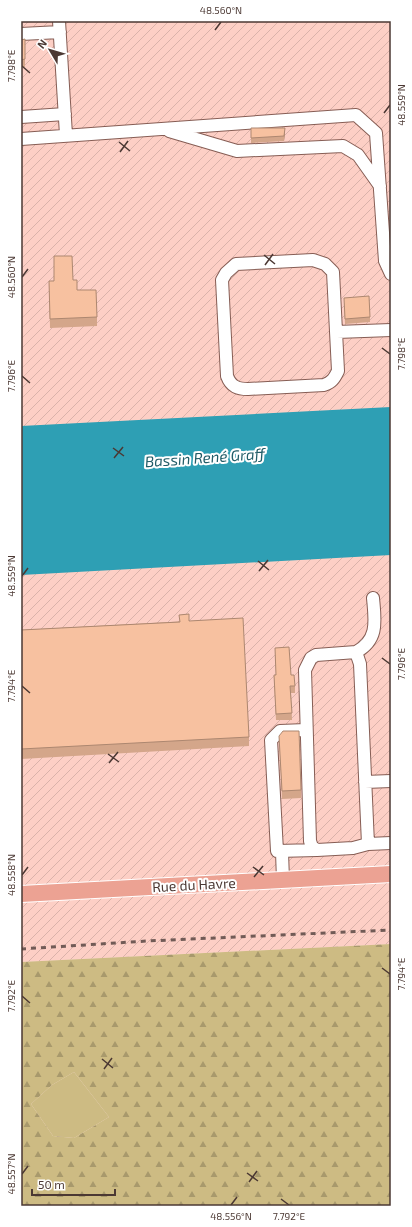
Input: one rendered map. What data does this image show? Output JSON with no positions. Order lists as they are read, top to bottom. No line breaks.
{"streets":{"main road":["Rue du Havre"]},"water":["Bassin René Graff"],"scale_bar":"50 m","north":"top left","coordinates":["48.560°N","7.798°E","48.559°N","7.796°E","7.794°E","48.558°N","7.792°E","48.557°N","48.556°N"]}
